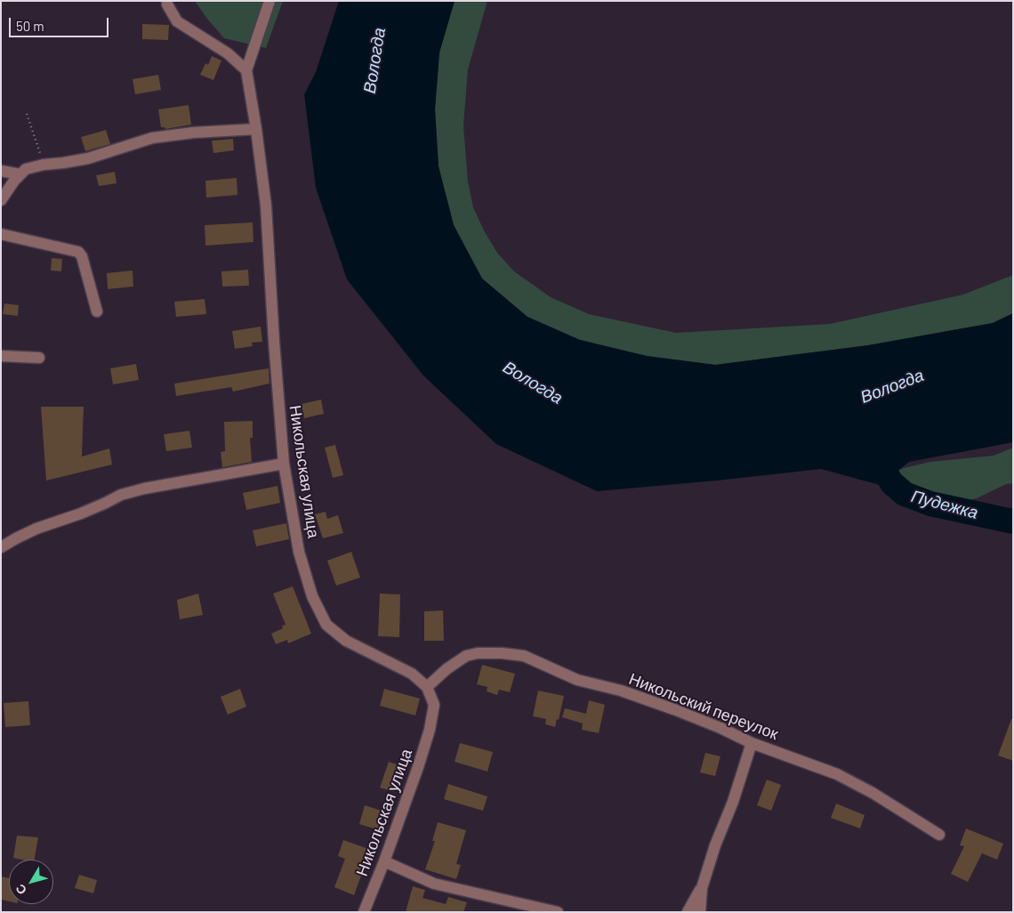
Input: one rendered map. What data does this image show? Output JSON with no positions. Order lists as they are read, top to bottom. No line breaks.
{"streets":{"street":["Никольская улица","Никольский переулок"]},"crossings":[["Никольская улица","Никольский переулок"]],"water":["Вологда","Пудежка"],"scale_bar":"50 m","north":"bottom left"}
